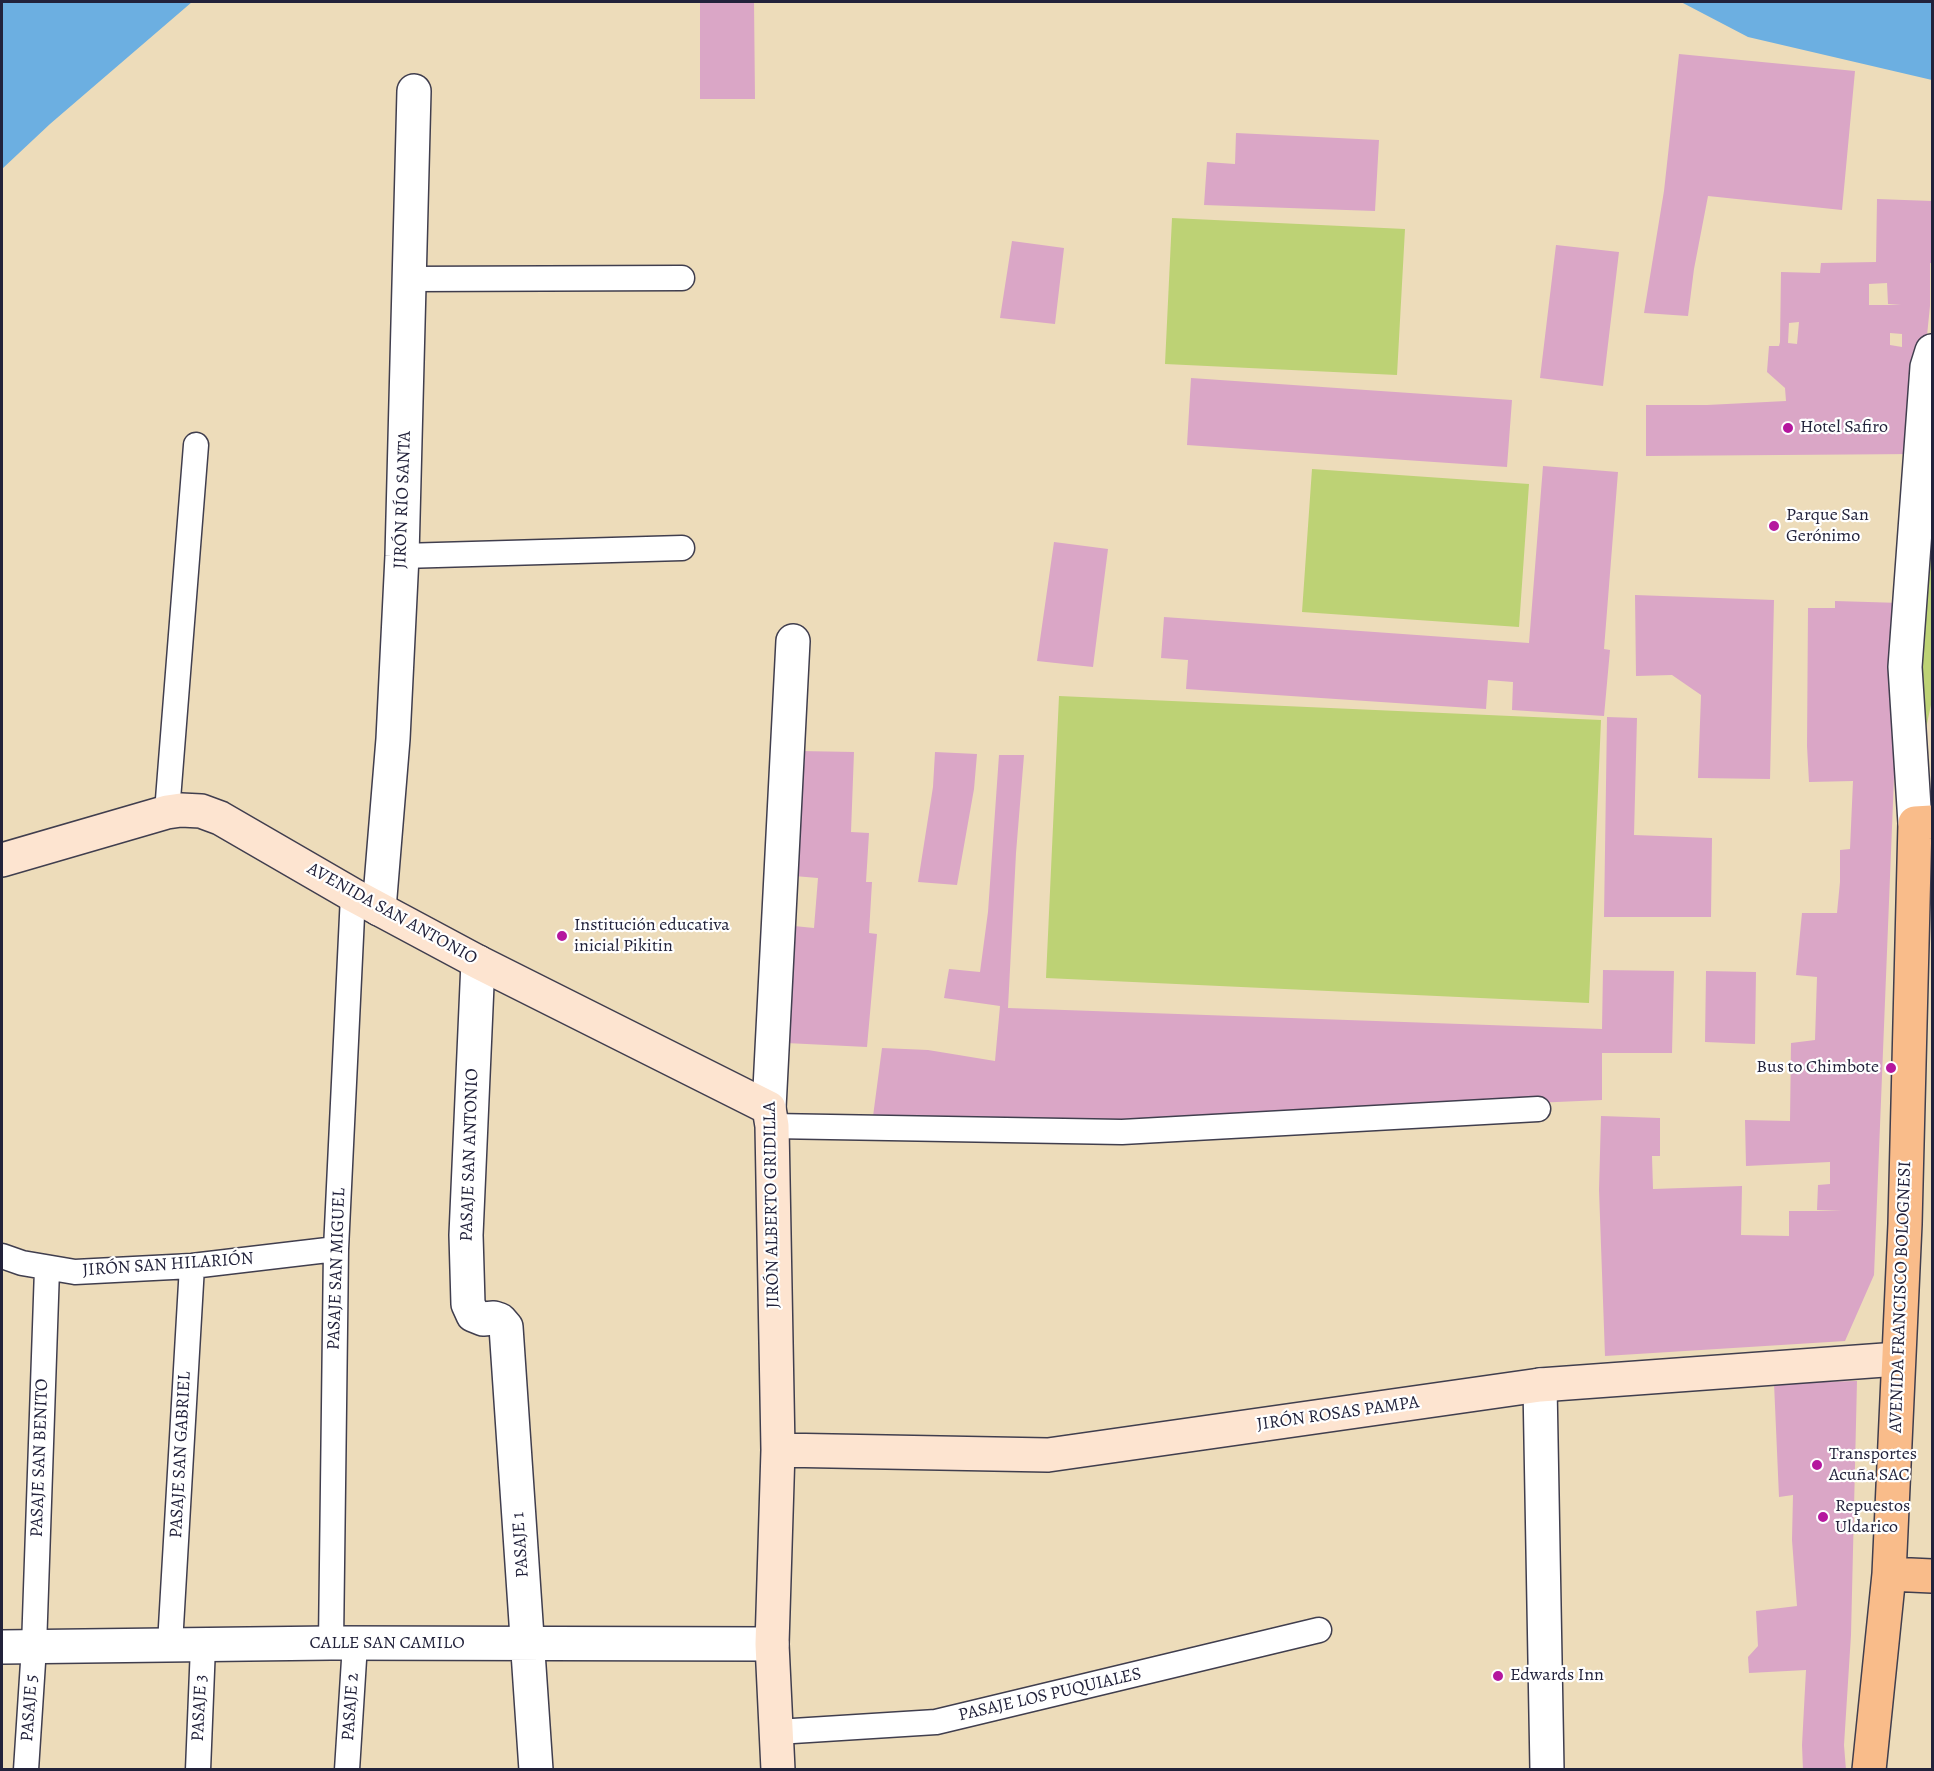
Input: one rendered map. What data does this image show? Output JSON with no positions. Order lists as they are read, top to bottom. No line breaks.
{"streets":{"main road":["AVENIDA FRANCISCO BOLOGNESI"],"street":["JIRÓN RÍO SANTA","AVENIDA SAN ANTONIO","PASAJE SAN ANTONIO","JIRÓN ALBERTO GRIDILLA","JIRÓN ROSAS PAMPA","PASAJE 1","CALLE SAN CAMILO"],"lane":["JIRÓN SAN HILARIÓN","PASAJE SAN MIGUEL","PASAJE SAN GABRIEL","PASAJE SAN BENITO","PASAJE LOS PUQUIALES","PASAJE 2","PASAJE 5","PASAJE 3"]},"crossings":[["JIRÓN RÍO SANTA","AVENIDA SAN ANTONIO"],["JIRÓN RÍO SANTA","PASAJE SAN MIGUEL"],["AVENIDA SAN ANTONIO","PASAJE SAN ANTONIO"],["AVENIDA SAN ANTONIO","JIRÓN ALBERTO GRIDILLA"],["AVENIDA SAN ANTONIO","PASAJE SAN MIGUEL"],["PASAJE SAN ANTONIO","PASAJE 1"],["JIRÓN ALBERTO GRIDILLA","JIRÓN ROSAS PAMPA"],["JIRÓN ALBERTO GRIDILLA","CALLE SAN CAMILO"],["JIRÓN ALBERTO GRIDILLA","PASAJE LOS PUQUIALES"],["JIRÓN SAN HILARIÓN","PASAJE SAN MIGUEL"],["JIRÓN SAN HILARIÓN","PASAJE SAN GABRIEL"],["JIRÓN SAN HILARIÓN","PASAJE SAN BENITO"],["PASAJE SAN MIGUEL","CALLE SAN CAMILO"],["PASAJE SAN MIGUEL","PASAJE 2"],["AVENIDA FRANCISCO BOLOGNESI","JIRÓN ROSAS PAMPA"],["PASAJE SAN GABRIEL","CALLE SAN CAMILO"],["PASAJE SAN BENITO","CALLE SAN CAMILO"],["PASAJE SAN BENITO","PASAJE 5"],["PASAJE 1","CALLE SAN CAMILO"],["CALLE SAN CAMILO","PASAJE 2"],["CALLE SAN CAMILO","PASAJE 5"],["CALLE SAN CAMILO","PASAJE 3"]],"places":["Hotel Safiro","Parque San Gerónimo","Institución educativa inicial Pikitin","Bus to Chimbote","Transportes Acuña SAC","Repuestos Uldarico","Edwards Inn"]}
